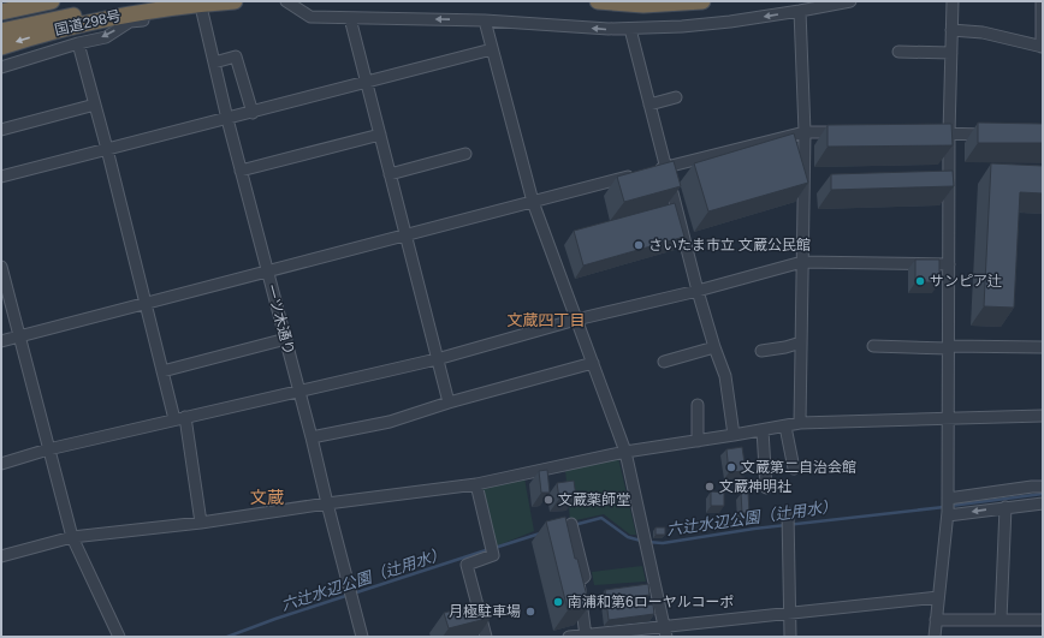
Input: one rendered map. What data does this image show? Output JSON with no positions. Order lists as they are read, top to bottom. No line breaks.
{"streets":{"highway":["国道298号"],"street":["一ツ木通り"]},"crossings":[["国道298号","一ツ木通り"]],"districts":["文蔵四丁目","文蔵"],"water":["六辻水辺公園（辻用水）"],"places":["さいたま市立 文蔵公民館","サンピア辻","文蔵第二自治会館","文蔵神明社","文蔵薬師堂","南浦和第6ローヤルコーポ","月極駐車場"]}
